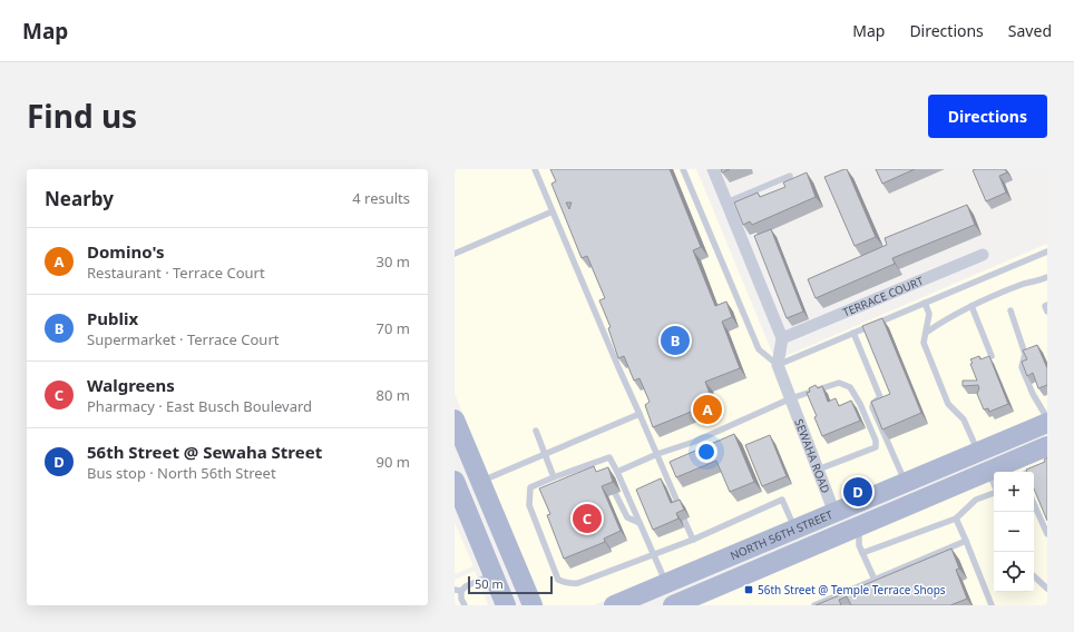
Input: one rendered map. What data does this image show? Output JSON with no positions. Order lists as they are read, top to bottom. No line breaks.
{"streets":{"main road":["NORTH 56TH STREET"],"street":["TERRACE COURT","SEWAHA ROAD"]},"crossings":[["SEWAHA ROAD","NORTH 56TH STREET"]],"places":{"transit":["56th Street @ Temple Terrace Shops"]},"scale_bar":"50 m","page":{"header":"Map","nav":["Map","Directions","Saved"],"title":"Find us","buttons":"Directions","heading":["Nearby","4 results"],"list":[{"mark":"A","name":"Domino's","note":"Restaurant · Terrace Court","value":"30 m"},{"mark":"B","name":"Publix","note":"Supermarket · Terrace Court","value":"70 m"},{"mark":"C","name":"Walgreens","note":"Pharmacy · East Busch Boulevard","value":"80 m"},{"mark":"D","name":"56th Street @ Sewaha Street","note":"Bus stop · North 56th Street","value":"90 m"}],"pins":["B","A","D","C"],"map_buttons":["+","−"],"scale":"50 m"}}
